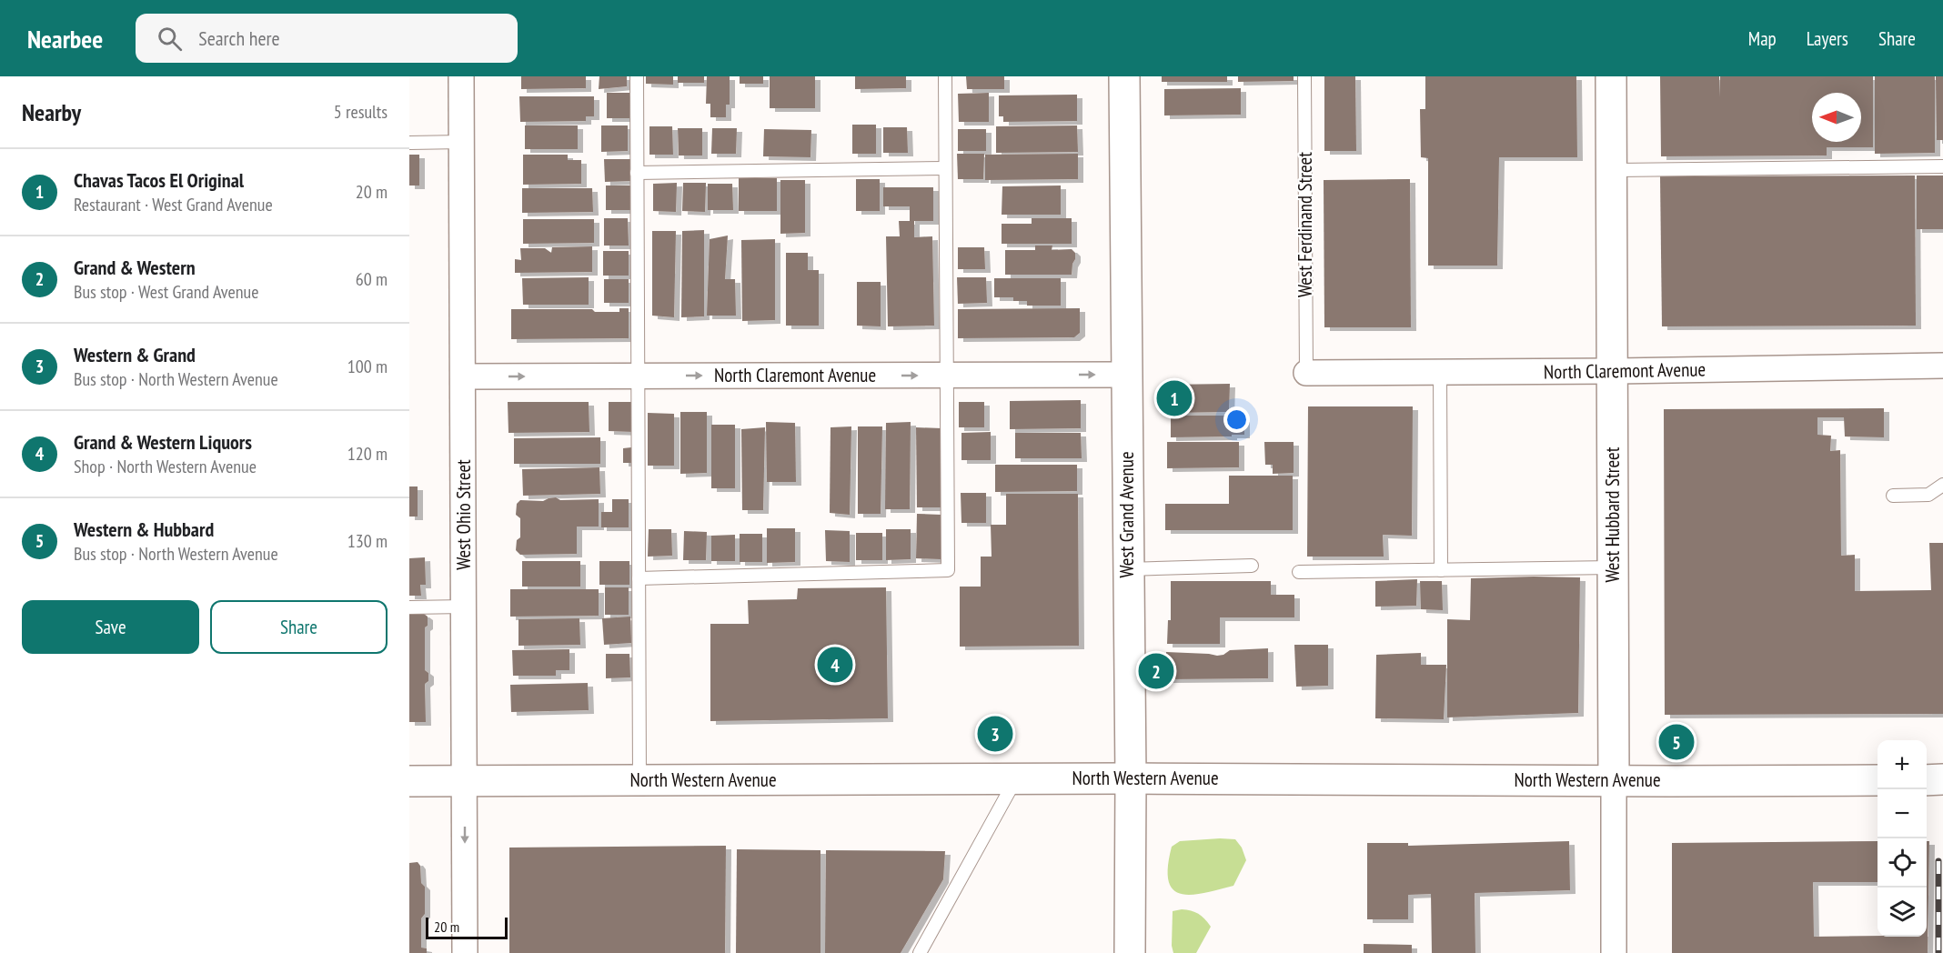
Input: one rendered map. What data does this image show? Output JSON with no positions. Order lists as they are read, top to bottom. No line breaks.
{"streets":{"main road":["West Grand Avenue","West Hubbard Street","North Western Avenue"],"street":["North Claremont Avenue","West Ohio Street"],"lane":["West Ferdinand Street"]},"crossings":[["West Ferdinand Street","North Claremont Avenue"],["North Claremont Avenue","West Ohio Street"],["North Claremont Avenue","West Grand Avenue"],["North Claremont Avenue","West Hubbard Street"],["West Ohio Street","North Western Avenue"],["West Grand Avenue","North Western Avenue"],["West Hubbard Street","North Western Avenue"]],"one_way":["North Claremont Avenue"],"scale_bar":"20 m","north":"left","page":{"header":"Nearbee","search":"Search here","nav":["Map","Layers","Share"],"heading":["Nearby","5 results"],"list":[{"mark":"1","name":"Chavas Tacos El Original","note":"Restaurant · West Grand Avenue","value":"20 m"},{"mark":"2","name":"Grand & Western","note":"Bus stop · West Grand Avenue","value":"60 m"},{"mark":"3","name":"Western & Grand","note":"Bus stop · North Western Avenue","value":"100 m"},{"mark":"4","name":"Grand & Western Liquors","note":"Shop · North Western Avenue","value":"120 m"},{"mark":"5","name":"Western & Hubbard","note":"Bus stop · North Western Avenue","value":"130 m"}],"pins":["1","4","2","3","5"],"buttons":["Save","Share"],"map_buttons":["+","−"],"scale":"20 m"}}
